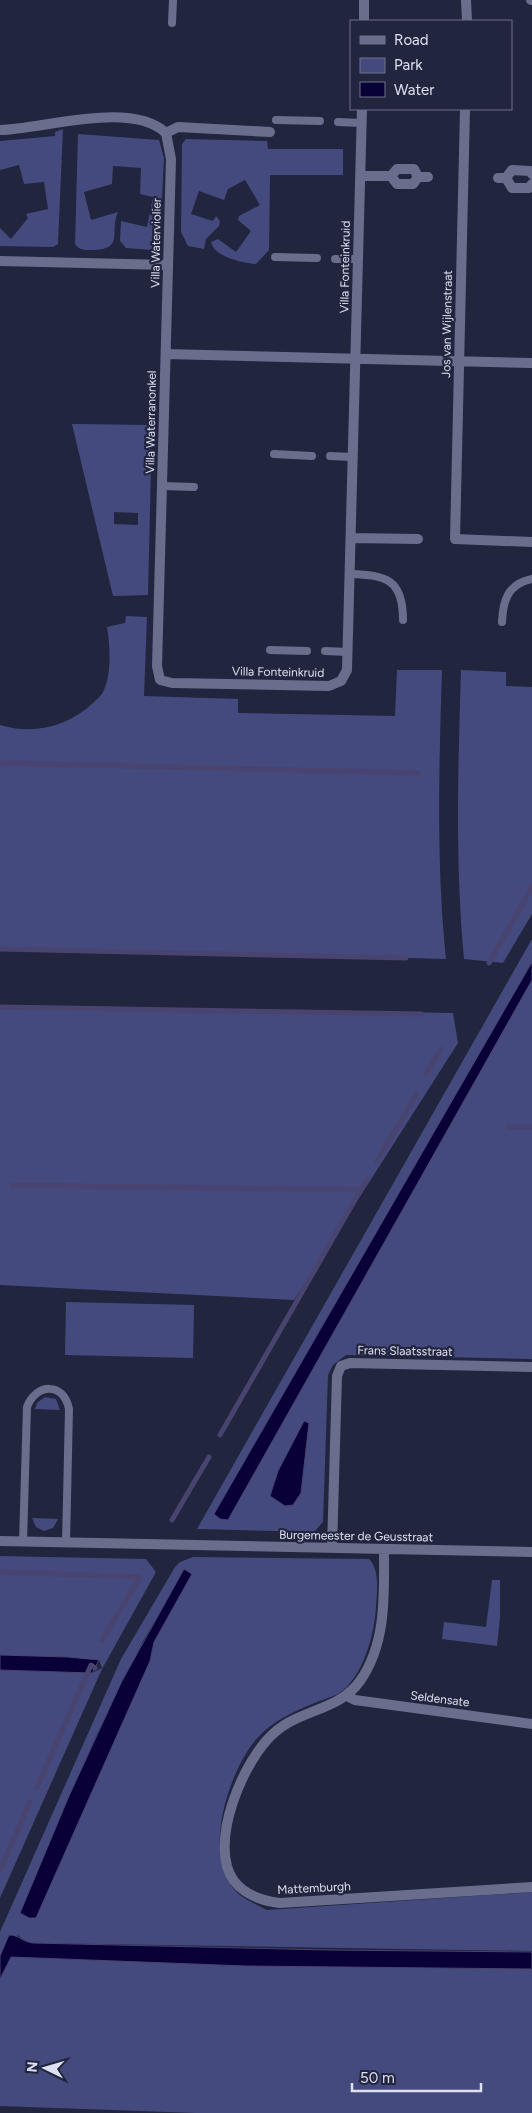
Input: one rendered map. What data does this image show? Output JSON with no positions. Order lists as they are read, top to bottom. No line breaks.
{"streets":{"street":["Villa Waterviolier","Villa Fonteinkruid","Jos van Wijlenstraat","Villa Waterranonkel","Frans Slaatsstraat","Burgemeester de Geusstraat","Seldensate","Mattemburgh"]},"crossings":[["Villa Waterviolier","Villa Waterranonkel"],["Villa Fonteinkruid","Villa Waterranonkel"],["Frans Slaatsstraat","Burgemeester de Geusstraat"],["Burgemeester de Geusstraat","Mattemburgh"],["Seldensate","Mattemburgh"]],"legend":["Road","Park","Water"],"scale_bar":"50 m","north":"left"}
